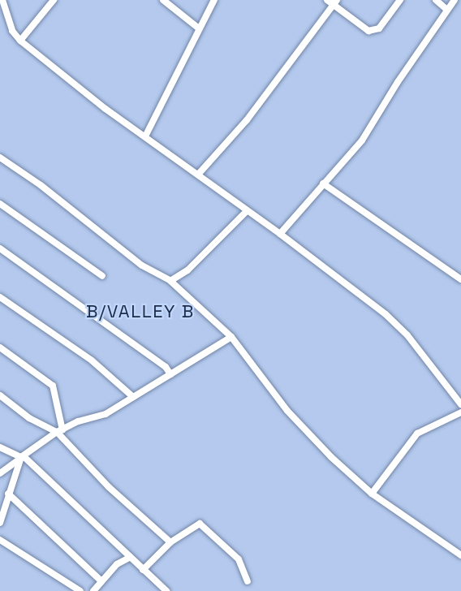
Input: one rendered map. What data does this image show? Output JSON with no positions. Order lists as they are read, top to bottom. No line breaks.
{"districts":["B/VALLEY B"]}
